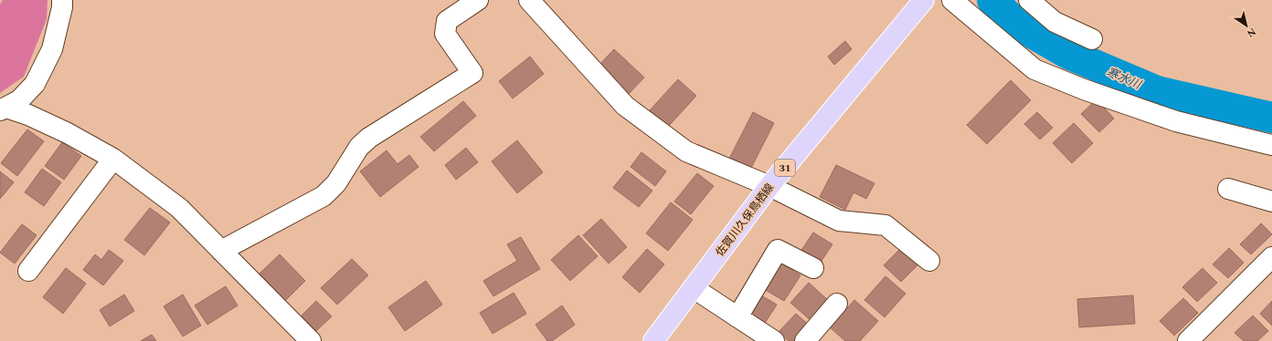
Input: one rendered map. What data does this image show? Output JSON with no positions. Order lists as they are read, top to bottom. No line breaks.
{"streets":{"main road":["31","佐賀川久保鳥栖線"]},"water":["寒水川"],"north":"bottom right"}
